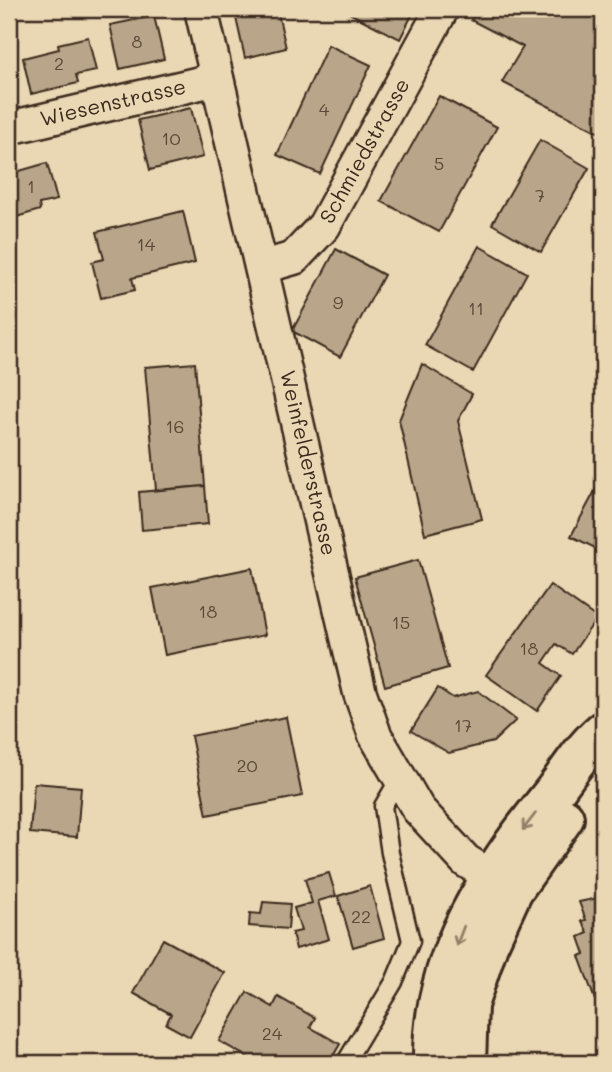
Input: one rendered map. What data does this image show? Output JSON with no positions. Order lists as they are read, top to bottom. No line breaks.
{"streets":{"street":["Wiesenstrasse","Schmiedstrasse","Weinfelderstrasse"]},"crossings":[["Wiesenstrasse","Weinfelderstrasse"],["Schmiedstrasse","Weinfelderstrasse"]],"house_numbers":["8","2","4","10","5","1","7","14","9","11","16","18","15","18","17","20","22","24"]}
